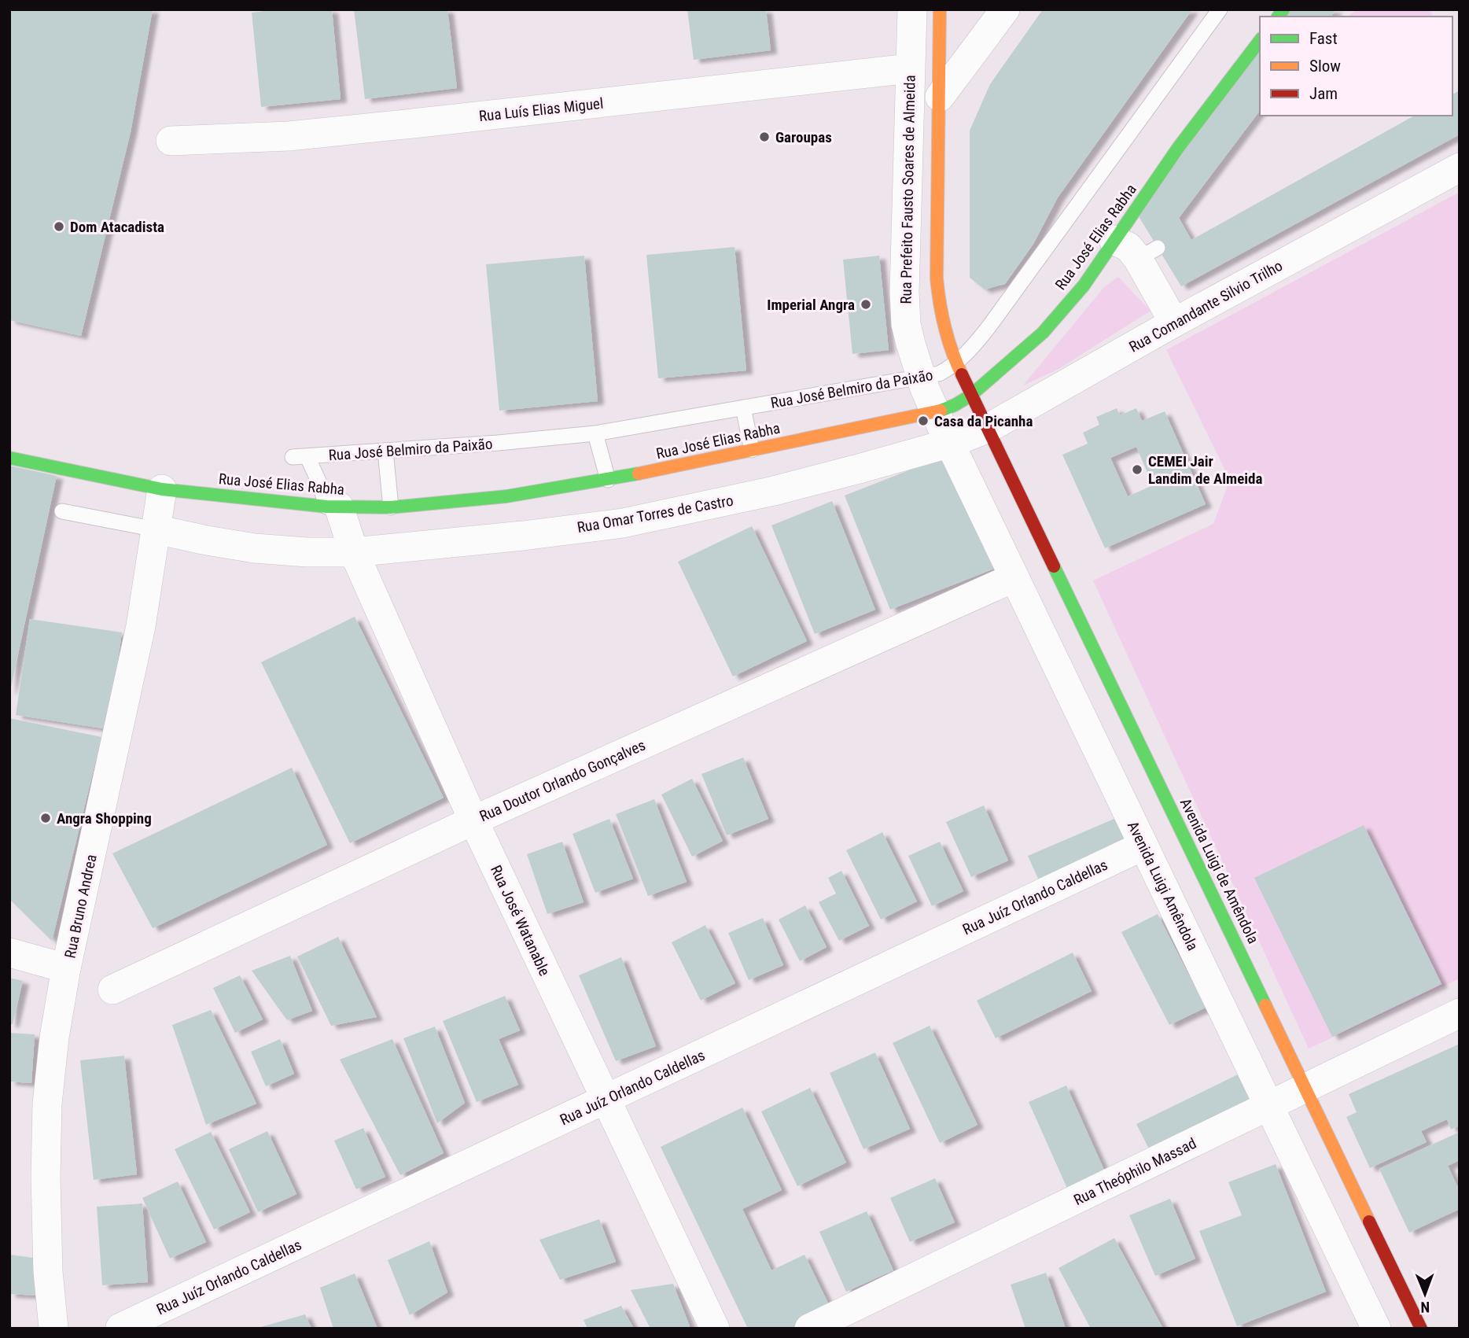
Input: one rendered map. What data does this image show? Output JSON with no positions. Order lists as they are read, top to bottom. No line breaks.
{"streets":{"street":["Rua Luís Elias Miguel","Rua Prefeito Fausto Soares de Almeida","Rua José Elias Rabha","Rua Comandante Silvio Trilho","Rua Omar Torres de Castro","Rua Doutor Orlando Gonçalves","Avenida Luigi de Amêndola","Avenida Luigi Amêndola","Rua Juíz Orlando Caldellas","Rua Bruno Andrea","Rua José Watanable","Rua Theóphilo Massad"],"lane":["Rua José Belmiro da Paixão"]},"crossings":[["Rua Luís Elias Miguel","Rua Prefeito Fausto Soares de Almeida"],["Rua Prefeito Fausto Soares de Almeida","Rua José Elias Rabha"],["Rua Prefeito Fausto Soares de Almeida","Rua José Belmiro da Paixão"],["Rua Prefeito Fausto Soares de Almeida","Avenida Luigi de Amêndola"],["Rua Prefeito Fausto Soares de Almeida","Avenida Luigi Amêndola"],["Rua José Elias Rabha","Rua José Belmiro da Paixão"],["Rua José Elias Rabha","Avenida Luigi de Amêndola"],["Rua José Elias Rabha","Avenida Luigi Amêndola"],["Rua José Elias Rabha","Rua Bruno Andrea"],["Rua José Elias Rabha","Rua José Watanable"],["Rua Comandante Silvio Trilho","Rua Omar Torres de Castro"],["Rua Comandante Silvio Trilho","Avenida Luigi de Amêndola"],["Rua Comandante Silvio Trilho","Avenida Luigi Amêndola"],["Rua José Belmiro da Paixão","Rua José Watanable"],["Rua Omar Torres de Castro","Avenida Luigi Amêndola"],["Rua Omar Torres de Castro","Rua Bruno Andrea"],["Rua Omar Torres de Castro","Rua José Watanable"],["Rua Doutor Orlando Gonçalves","Avenida Luigi Amêndola"],["Rua Doutor Orlando Gonçalves","Rua José Watanable"],["Avenida Luigi de Amêndola","Rua Theóphilo Massad"],["Avenida Luigi Amêndola","Rua Juíz Orlando Caldellas"],["Avenida Luigi Amêndola","Rua Theóphilo Massad"],["Rua Juíz Orlando Caldellas","Rua José Watanable"]],"places":["Garoupas","Dom Atacadista","Imperial Angra","Casa da Picanha","CEMEI Jair Landim de Almeida","Angra Shopping"],"legend":["Fast","Slow","Jam"],"north":"bottom"}
